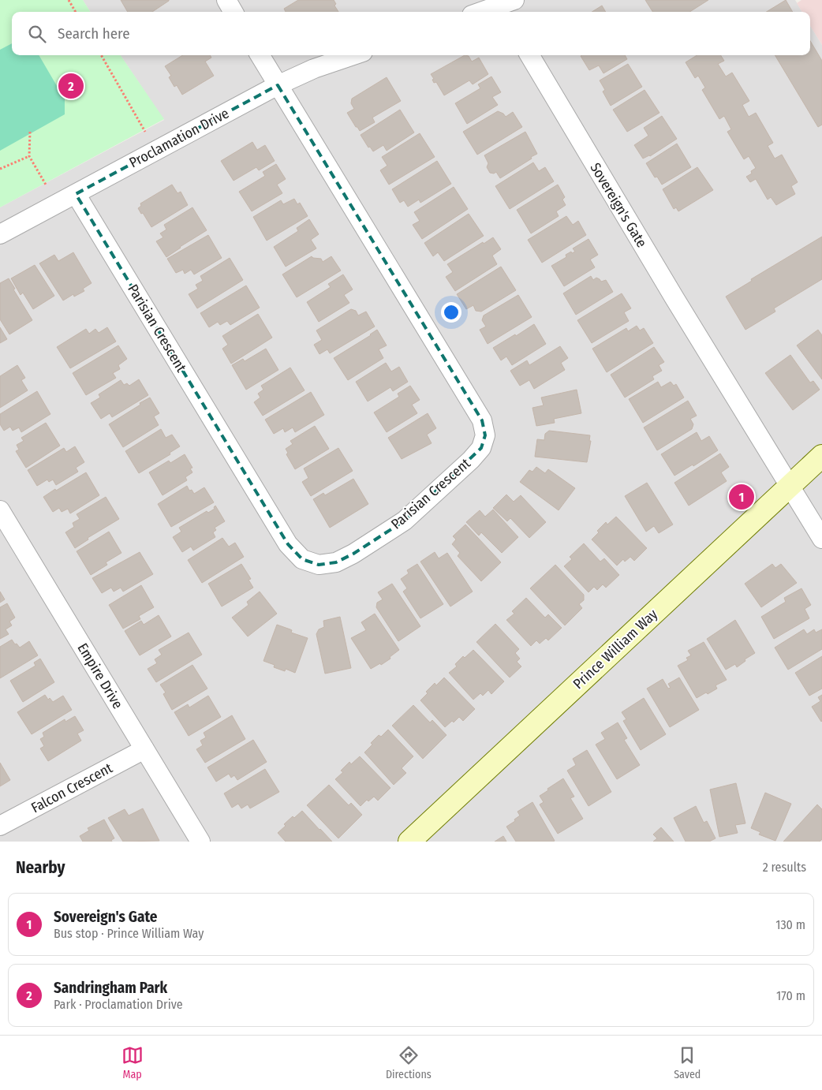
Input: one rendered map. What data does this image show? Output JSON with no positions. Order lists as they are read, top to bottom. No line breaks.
{"streets":{"street":["Proclamation Drive","Sovereign's Gate","Parisian Crescent","Prince William Way","Empire Drive","Falcon Crescent"]},"crossings":[["Proclamation Drive","Parisian Crescent"],["Sovereign's Gate","Prince William Way"],["Empire Drive","Falcon Crescent"]],"page":{"search":"Search here","pins":["2","1"],"heading":["Nearby","2 results"],"list":[{"mark":"1","name":"Sovereign's Gate","note":"Bus stop · Prince William Way","value":"130 m"},{"mark":"2","name":"Sandringham Park","note":"Park · Proclamation Drive","value":"170 m"}],"nav":["Map","Directions","Saved"]}}
